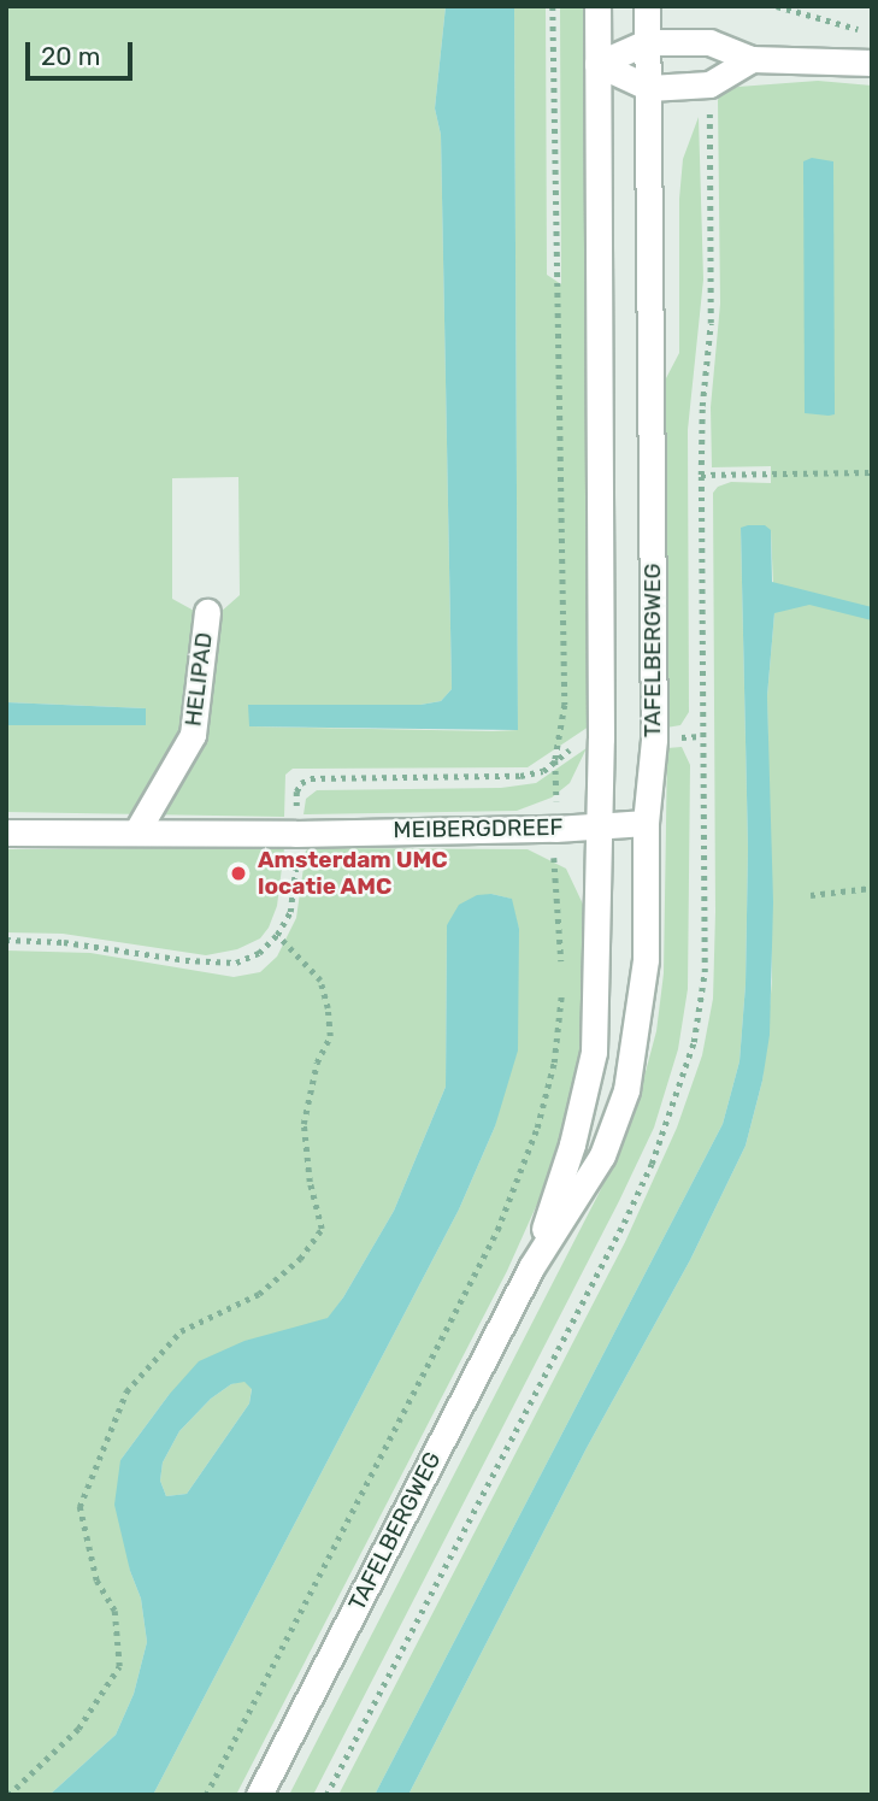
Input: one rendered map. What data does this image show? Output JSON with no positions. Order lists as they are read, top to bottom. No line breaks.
{"streets":{"street":["TAFELBERGWEG","HELIPAD","MEIBERGDREEF"]},"crossings":[["TAFELBERGWEG","MEIBERGDREEF"],["HELIPAD","MEIBERGDREEF"]],"places":["Amsterdam UMC locatie AMC"],"scale_bar":"20 m"}
